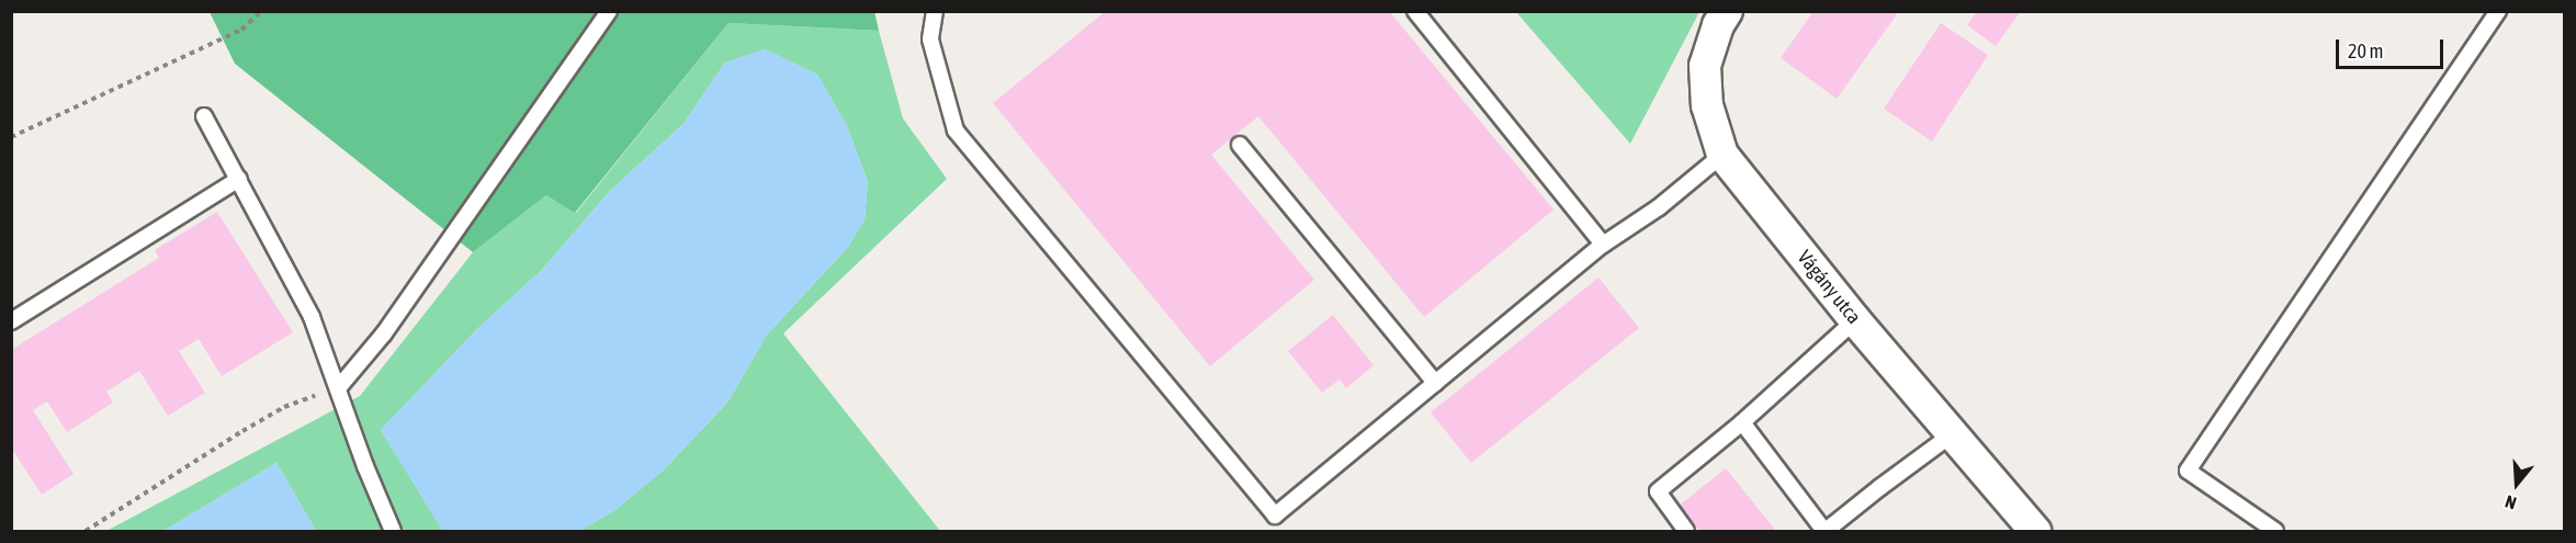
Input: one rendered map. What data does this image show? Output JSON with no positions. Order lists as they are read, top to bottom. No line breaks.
{"streets":{"street":["Vágány utca"]},"scale_bar":"20 m","north":"bottom"}
